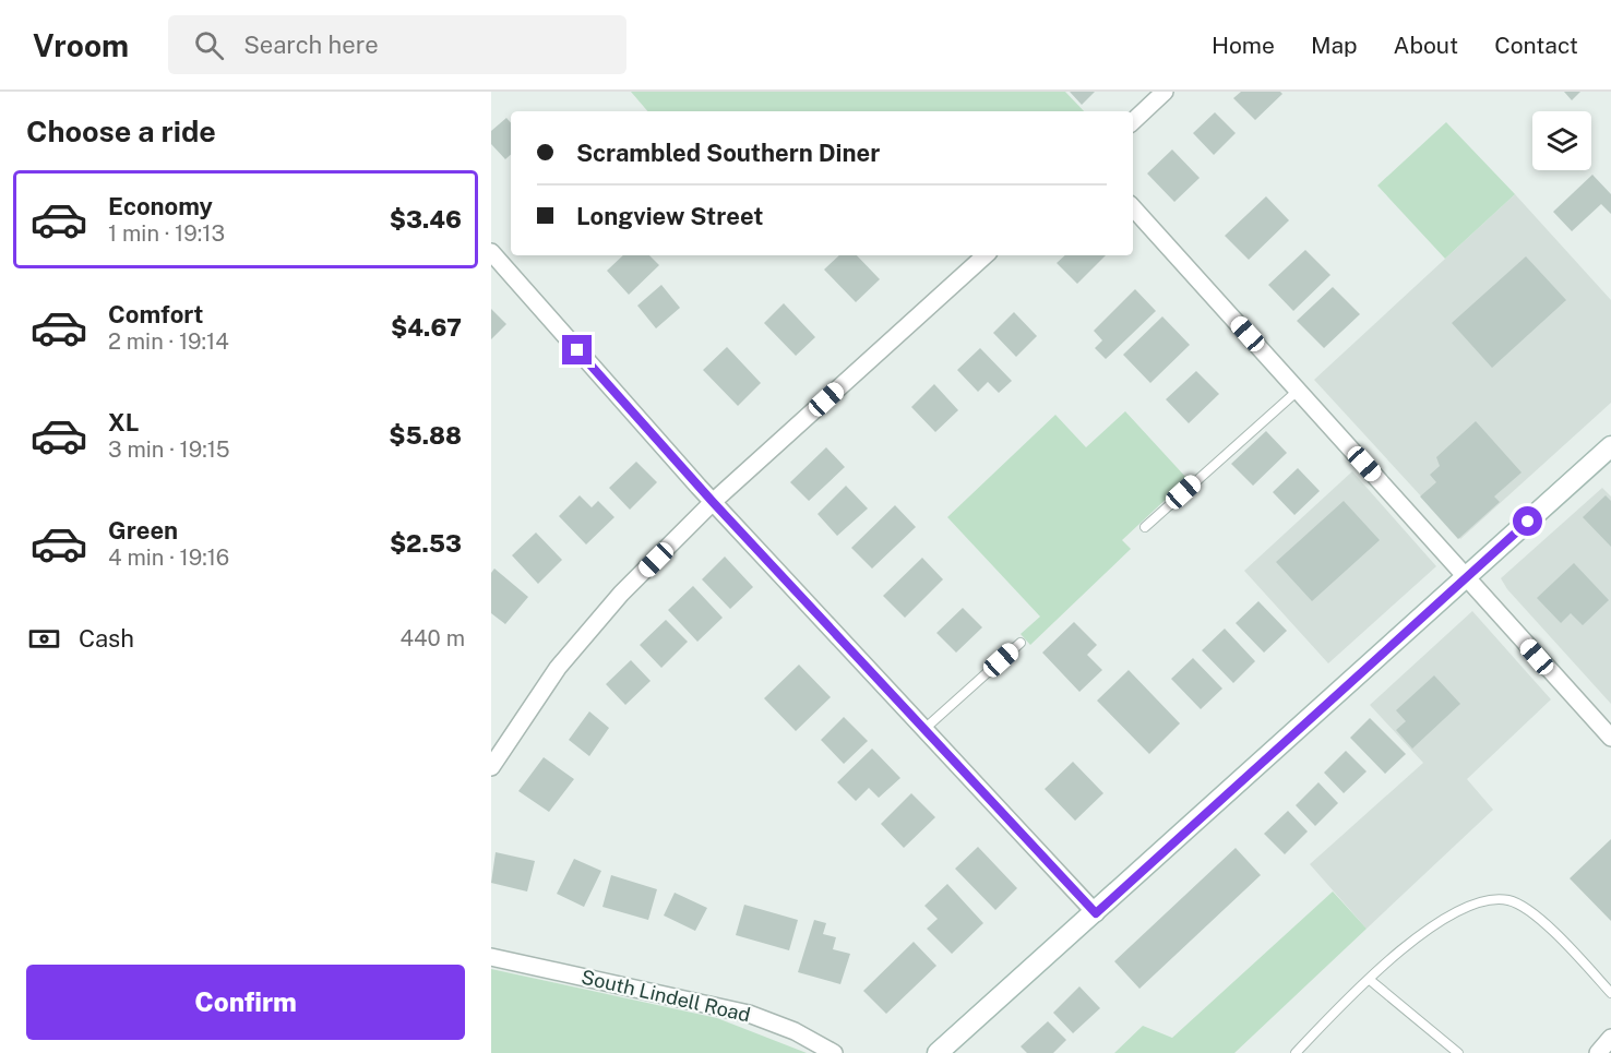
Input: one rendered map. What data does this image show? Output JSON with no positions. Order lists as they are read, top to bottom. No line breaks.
{"streets":{"street":["South Lindell Road"]},"page":{"header":"Vroom","search":"Search here","nav":["Home","Map","About","Contact"],"heading":"Choose a ride","banner":["Scrambled Southern Diner","Longview Street"],"list":[{"name":"Economy","note":"1 min · 19:13","value":"$3.46"},{"name":"Comfort","note":"2 min · 19:14","value":"$4.67"},{"name":"XL","note":"3 min · 19:15","value":"$5.88"},{"name":"Green","note":"4 min · 19:16","value":"$2.53"}],"pay":["Cash","440 m"],"buttons":"Confirm"}}
